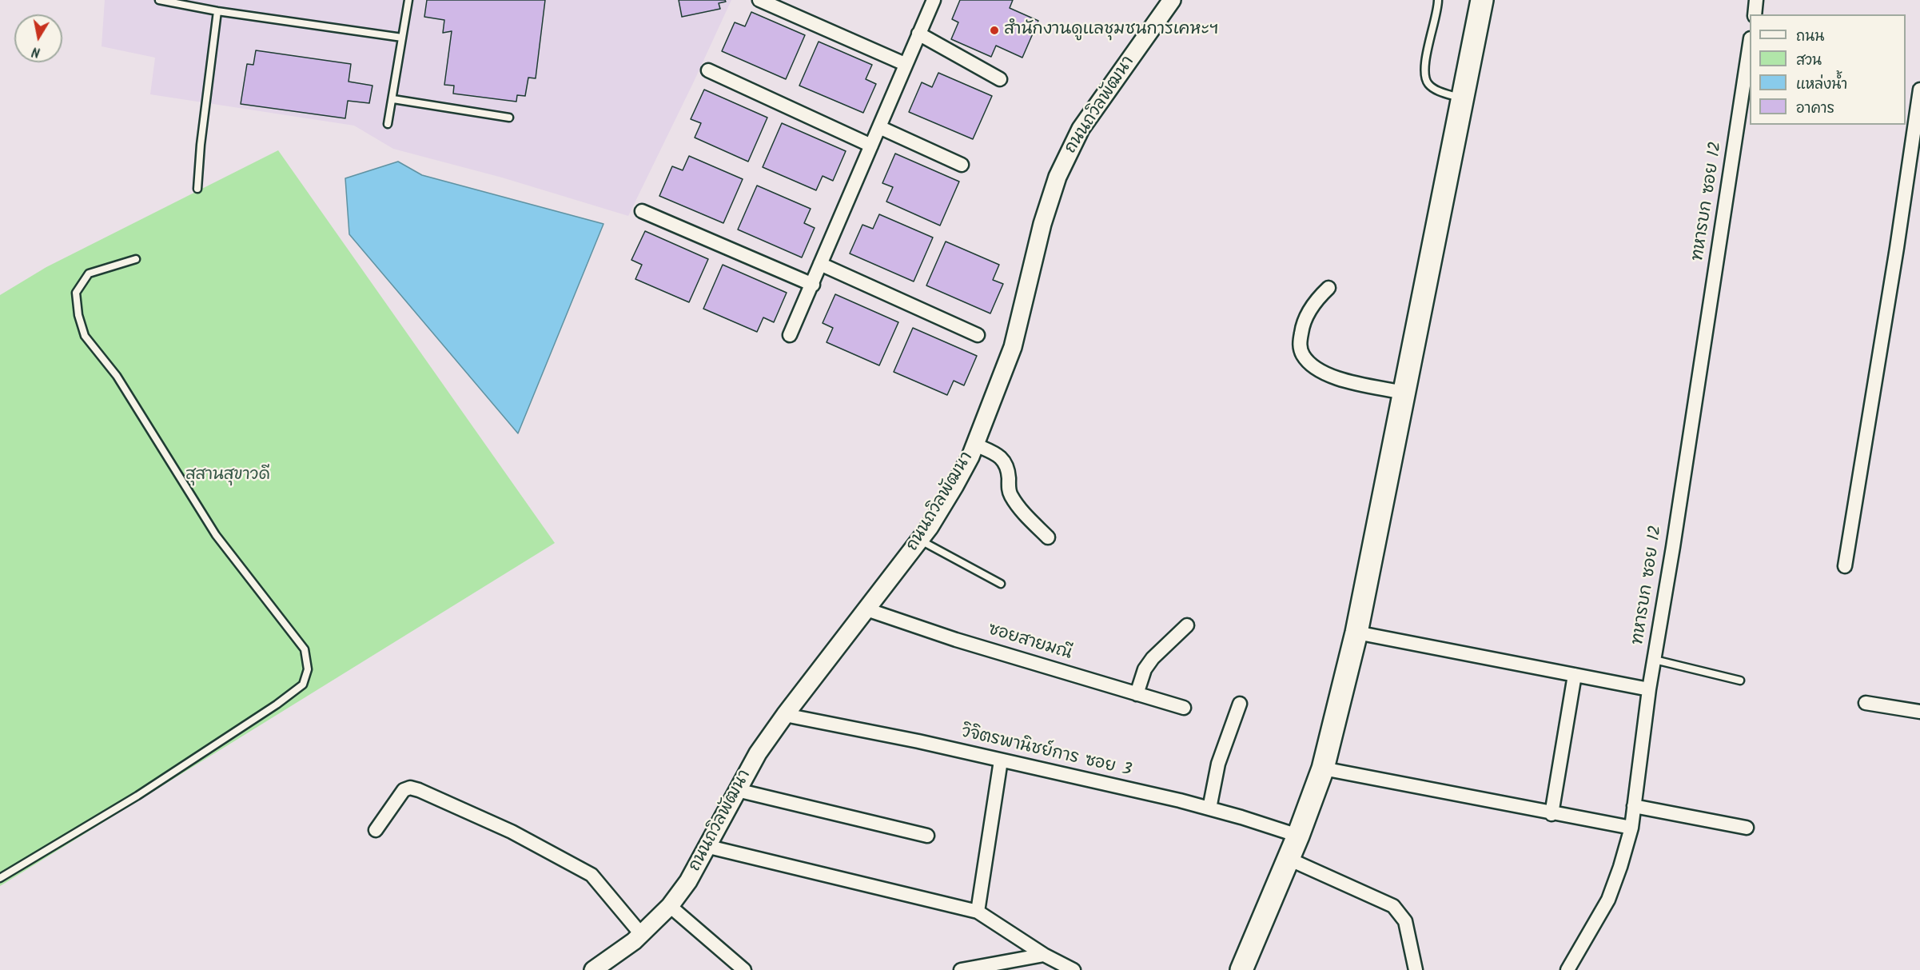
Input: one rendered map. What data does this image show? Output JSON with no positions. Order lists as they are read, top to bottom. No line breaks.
{"streets":{"street":["ถนนถวิลพัฒนา","ทหารบก ซอย 12","ซอยสายมณี","วิจิตรพานิชย์การ ซอย 3"]},"crossings":[["ถนนถวิลพัฒนา","ซอยสายมณี"],["ถนนถวิลพัฒนา","วิจิตรพานิชย์การ ซอย 3"]],"parks":["สุสานสุขาวดี"],"places":["สำนักงานดูแลชุมชนการเคหะฯ"],"legend":["ถนน","สวน","แหล่งน้ำ","อาคาร"],"north":"bottom"}
